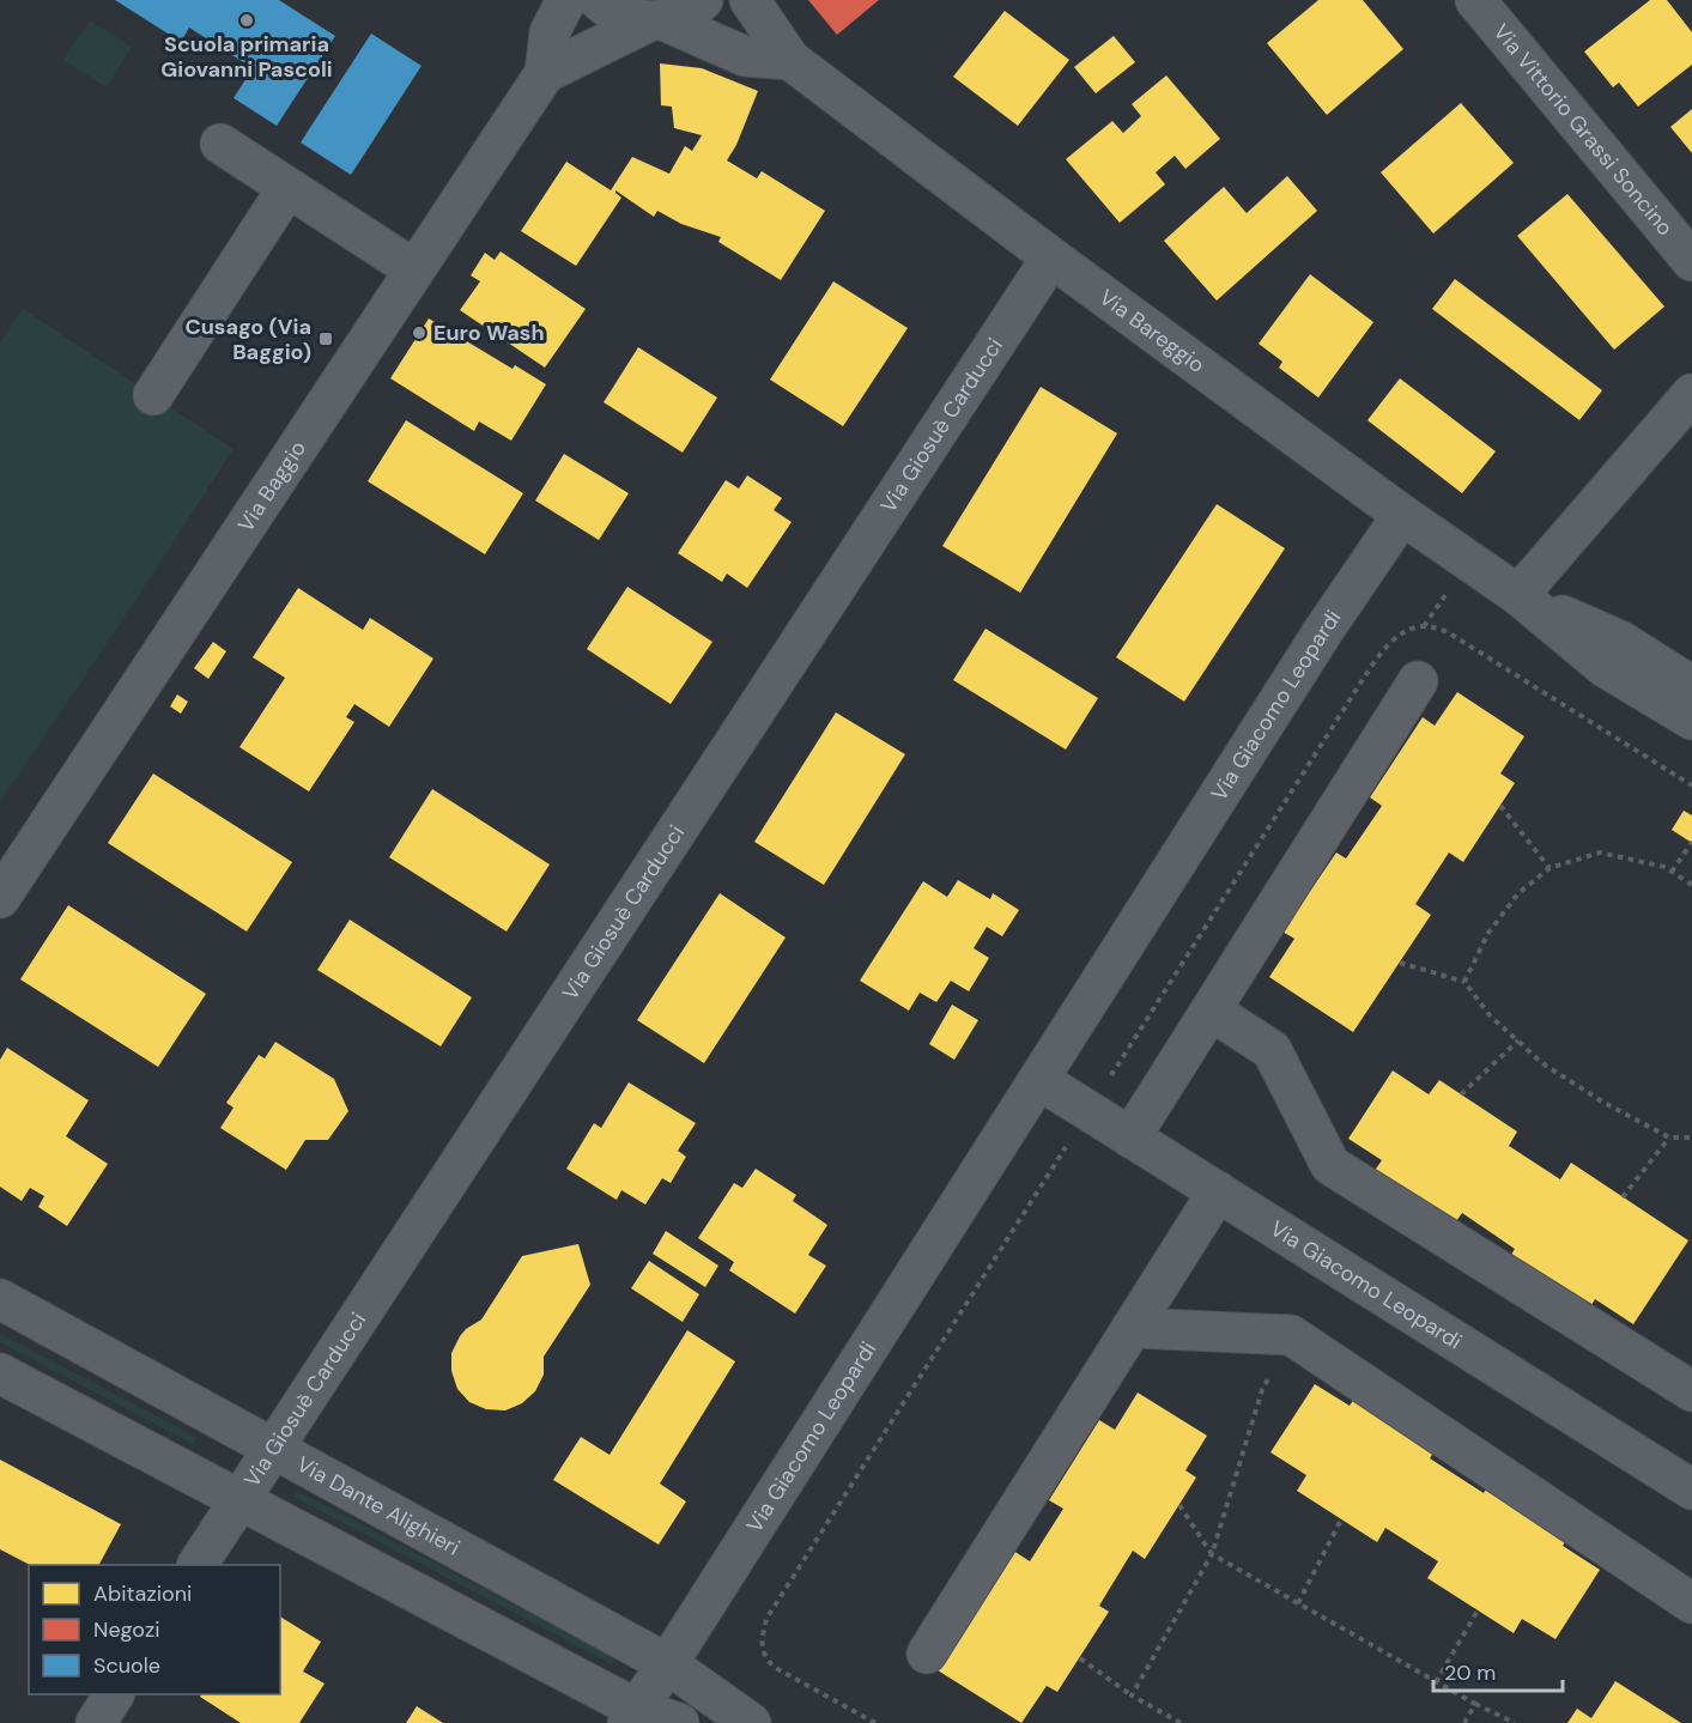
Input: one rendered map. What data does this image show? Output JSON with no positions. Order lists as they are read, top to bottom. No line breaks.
{"streets":{"street":["Via Vittorio Grassi Soncino","Via Bareggio","Via Giosuè Carducci","Via Baggio","Via Giacomo Leopardi","Via Dante Alighieri"]},"crossings":[["Via Bareggio","Via Giosuè Carducci"],["Via Bareggio","Via Giacomo Leopardi"],["Via Giosuè Carducci","Via Dante Alighieri"],["Via Giacomo Leopardi","Via Dante Alighieri"]],"places":{"other":["Scuola primaria Giovanni Pascoli","Euro Wash"],"transit":["Cusago (Via Baggio)"]},"legend":["Abitazioni","Negozi","Scuole"],"scale_bar":"20 m"}
